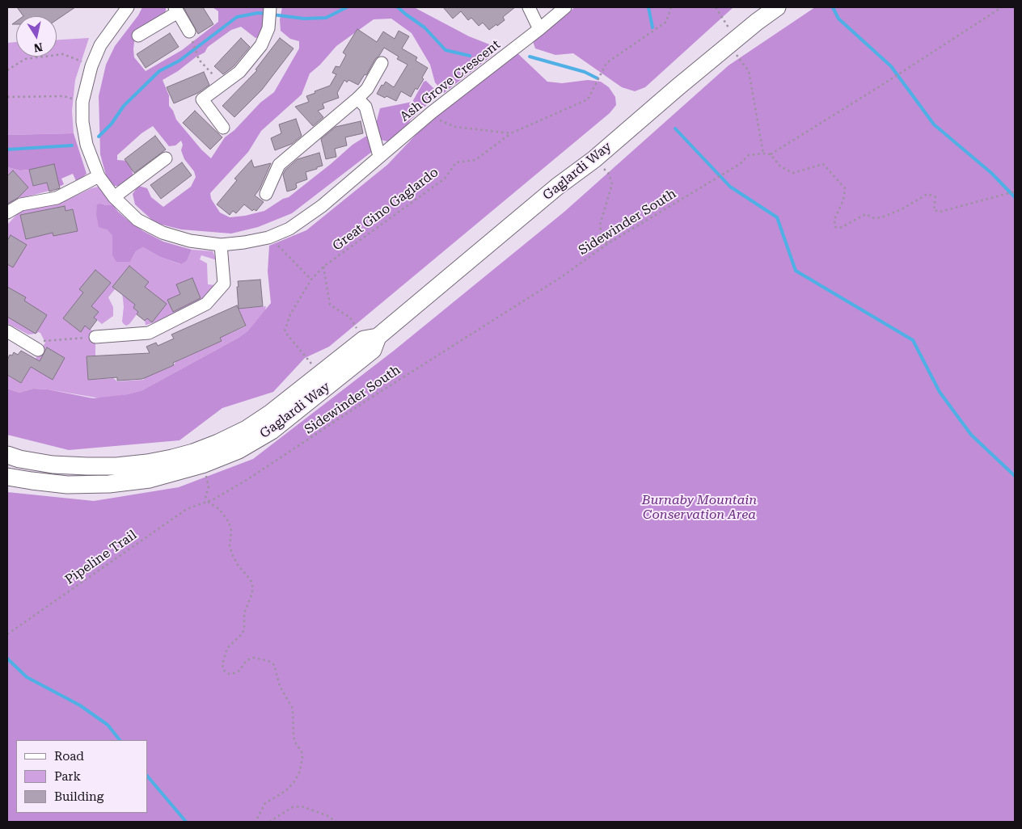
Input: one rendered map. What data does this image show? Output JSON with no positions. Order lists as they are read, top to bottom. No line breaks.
{"streets":{"main road":["Gaglardi Way"],"street":["Ash Grove Crescent"],"path":["Great Gino Gaglardo","Sidewinder South","Pipeline Trail"]},"crossings":[["Ash Grove Crescent","Great Gino Gaglardo"],["Sidewinder South","Pipeline Trail"]],"parks":["Burnaby Mountain Conservation Area"],"legend":["Road","Park","Building"],"north":"bottom"}
